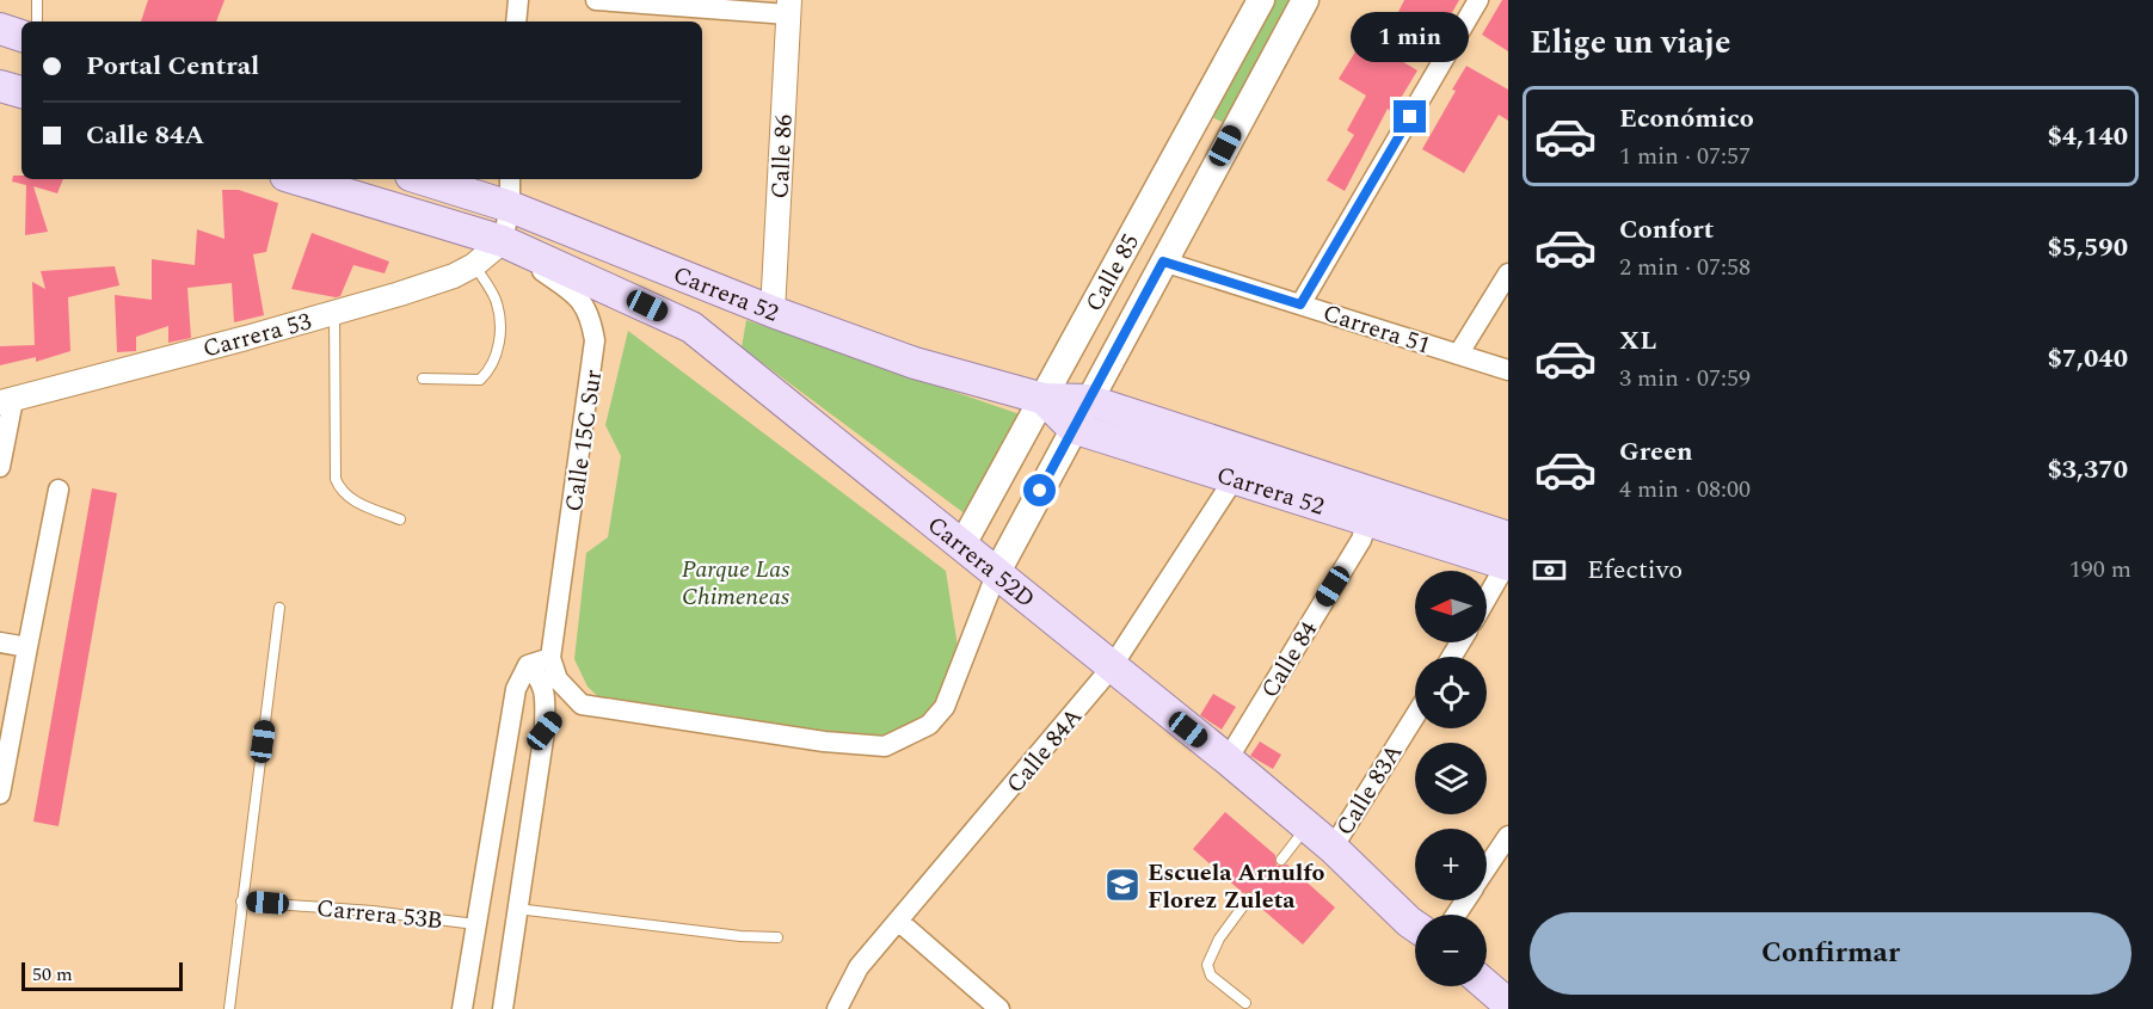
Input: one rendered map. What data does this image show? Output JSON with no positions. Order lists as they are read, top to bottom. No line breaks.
{"streets":{"main road":["Calle 85","Carrera 52","Carrera 52D"],"street":["Calle 86","Carrera 51","Carrera 53","Calle 15C Sur","Calle 84","Calle 84A","Calle 83A"],"lane":["Carrera 53B"]},"crossings":[["Calle 86","Carrera 52"],["Calle 85","Carrera 52"],["Calle 85","Carrera 51"],["Calle 85","Carrera 52D"],["Carrera 52","Calle 84"],["Carrera 52","Calle 84A"],["Carrera 53","Calle 15C Sur"],["Carrera 53","Carrera 52D"],["Calle 15C Sur","Carrera 52D"],["Carrera 52D","Calle 84"],["Carrera 52D","Calle 84A"],["Carrera 52D","Calle 83A"]],"parks":["Parque Las Chimeneas"],"places":{"school or university":["Escuela Arnulfo Florez Zuleta"]},"scale_bar":"50 m","north":"left","page":{"heading":"Elige un viaje","bubble":"1 min","banner":["Portal Central","Calle 84A"],"list":[{"name":"Económico","note":"1 min · 07:57","value":"$4,140"},{"name":"Confort","note":"2 min · 07:58","value":"$5,590"},{"name":"XL","note":"3 min · 07:59","value":"$7,040"},{"name":"Green","note":"4 min · 08:00","value":"$3,370"}],"pay":["Efectivo","190 m"],"map_buttons":["+","−"],"buttons":"Confirmar","scale":"50 m"}}
